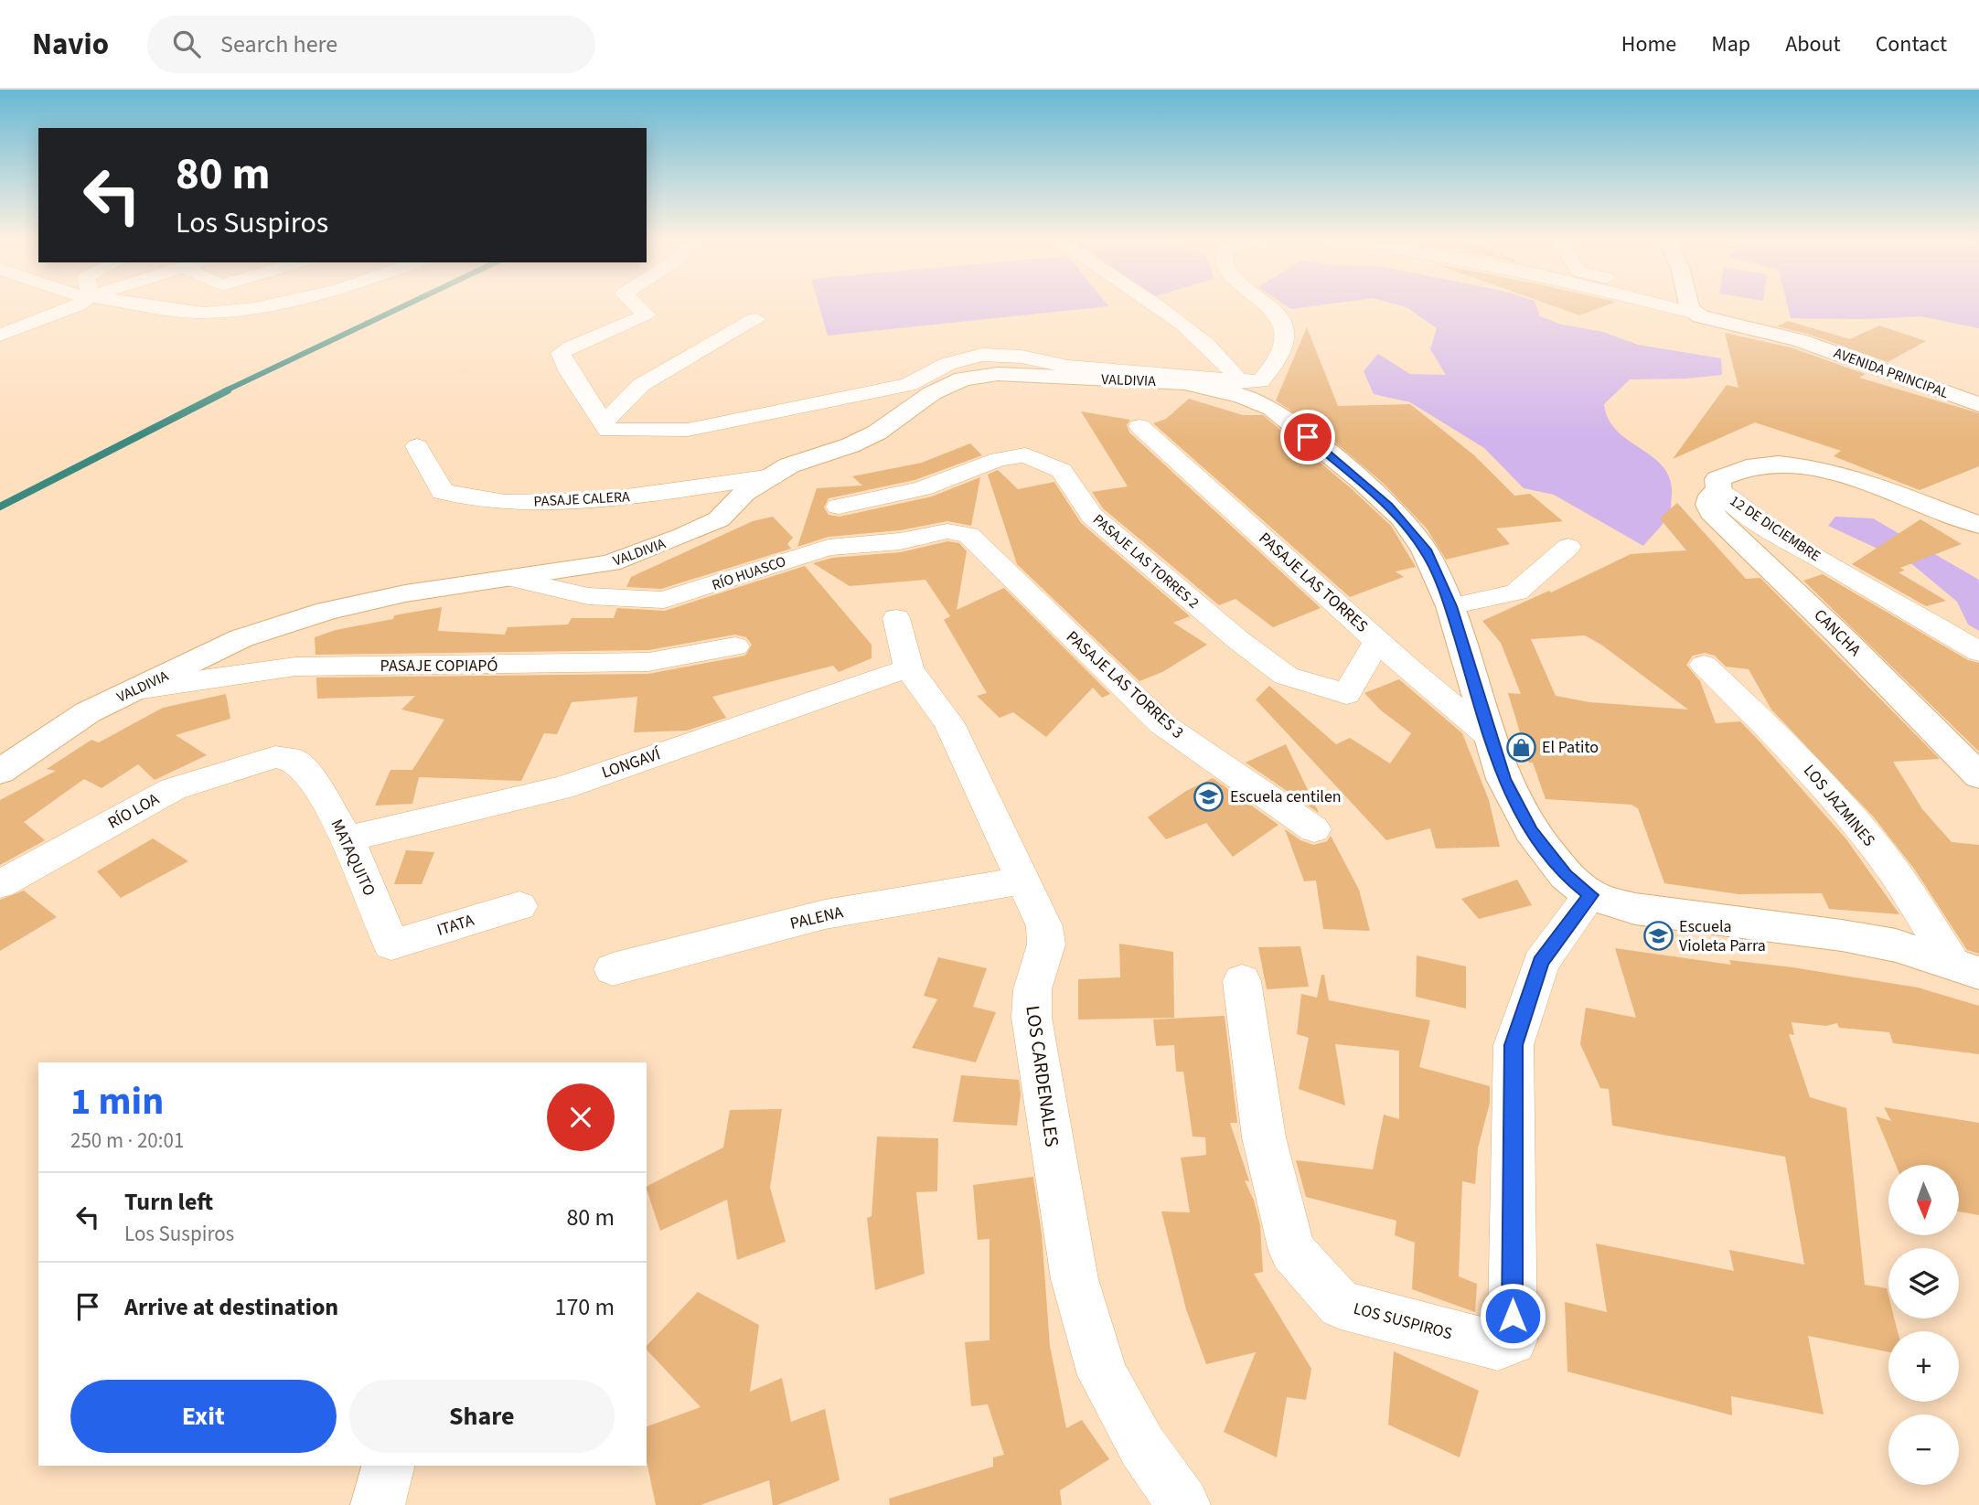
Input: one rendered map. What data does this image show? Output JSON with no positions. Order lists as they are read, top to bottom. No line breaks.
{"streets":{"street":["AVENIDA PRINCIPAL","VALDIVIA","PASAJE CALERA","12 DE DICIEMBRE","PASAJE LAS TORRES 2","RÍO HUASCO","PASAJE LAS TORRES","CANCHA","PASAJE COPIAPÓ","PASAJE LAS TORRES 3","LONGAVÍ","LOS JAZMINES","RÍO LOA","MATAQUITO","PALENA","ITATA","LOS CARDENALES","LOS SUSPIROS"]},"crossings":[["VALDIVIA","PASAJE CALERA"],["VALDIVIA","RÍO HUASCO"],["VALDIVIA","PASAJE COPIAPÓ"],["12 DE DICIEMBRE","CANCHA"],["PASAJE LAS TORRES 2","PASAJE LAS TORRES"],["RÍO HUASCO","PASAJE LAS TORRES 3"],["LONGAVÍ","MATAQUITO"],["LONGAVÍ","LOS CARDENALES"],["RÍO LOA","MATAQUITO"],["MATAQUITO","ITATA"],["PALENA","LOS CARDENALES"]],"places":{"shop":["El Patito"],"school or university":["Escuela centilen","Escuela Violeta Parra"]},"north":"bottom","page":{"header":"Navio","search":"Search here","nav":["Home","Map","About","Contact"],"turn":["80 m","Los Suspiros"],"heading":["1 min","250 m · 20:01"],"map_buttons":["+","−"],"list":[{"name":"Turn left","note":"Los Suspiros","value":"80 m"},{"name":"Arrive at destination","value":"170 m"}],"buttons":["Exit","Share"]}}
